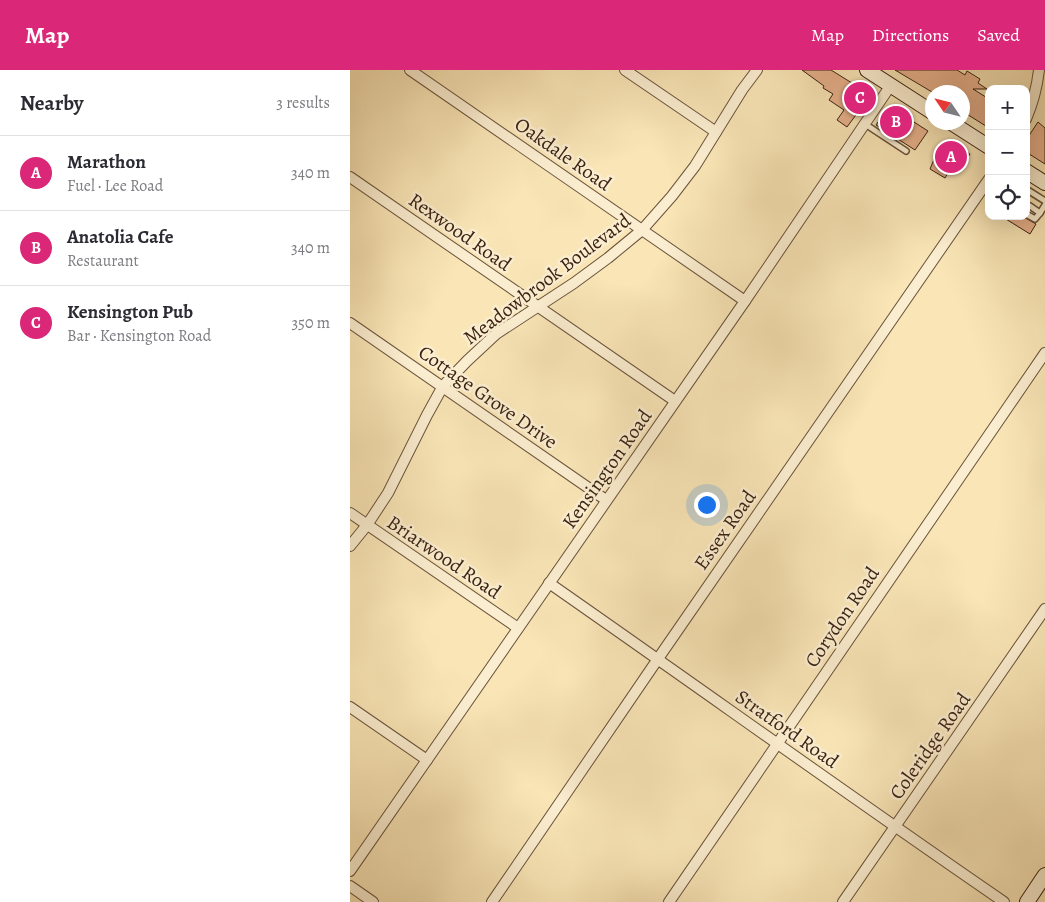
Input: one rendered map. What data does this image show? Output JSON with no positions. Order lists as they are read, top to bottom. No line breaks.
{"streets":{"street":["Oakdale Road","Rexwood Road","Meadowbrook Boulevard","Cottage Grove Drive","Kensington Road","Essex Road","Briarwood Road","Corydon Road","Stratford Road","Coleridge Road"]},"crossings":[["Oakdale Road","Meadowbrook Boulevard"],["Oakdale Road","Kensington Road"],["Rexwood Road","Meadowbrook Boulevard"],["Rexwood Road","Kensington Road"],["Meadowbrook Boulevard","Cottage Grove Drive"],["Meadowbrook Boulevard","Briarwood Road"],["Cottage Grove Drive","Kensington Road"],["Kensington Road","Briarwood Road"],["Kensington Road","Stratford Road"],["Essex Road","Stratford Road"],["Corydon Road","Stratford Road"],["Stratford Road","Coleridge Road"]],"north":"top left","page":{"header":"Map","nav":["Map","Directions","Saved"],"heading":["Nearby","3 results"],"pins":["C","B","A"],"map_buttons":["+","−"],"list":[{"mark":"A","name":"Marathon","note":"Fuel · Lee Road","value":"340 m"},{"mark":"B","name":"Anatolia Cafe","note":"Restaurant","value":"340 m"},{"mark":"C","name":"Kensington Pub","note":"Bar · Kensington Road","value":"350 m"}]}}
